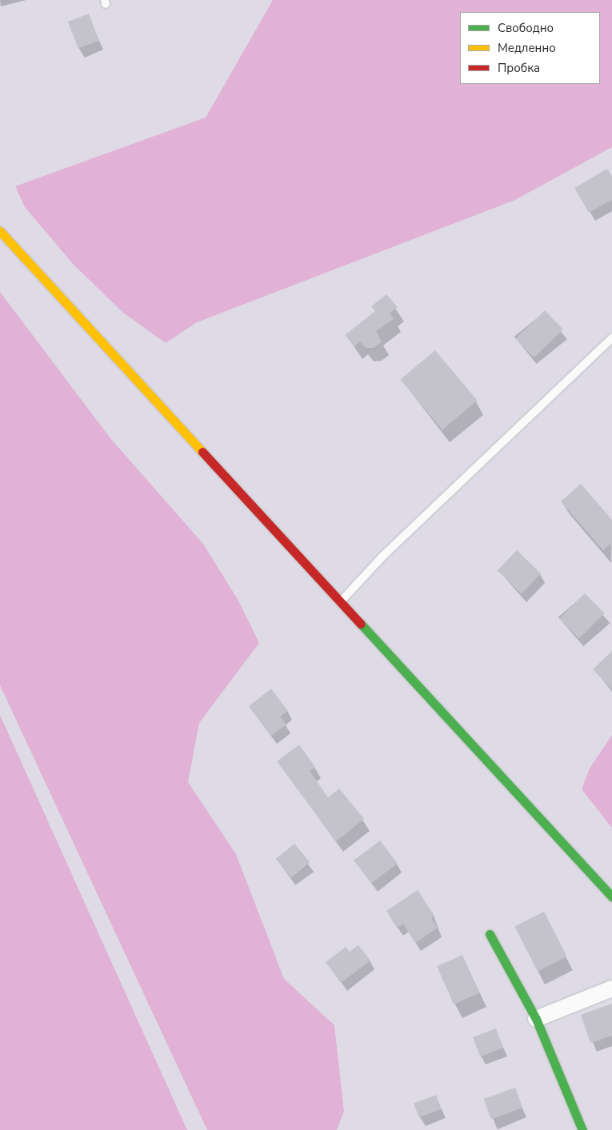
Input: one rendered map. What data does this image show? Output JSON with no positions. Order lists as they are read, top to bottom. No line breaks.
{"legend":["Свободно","Медленно","Пробка"]}
